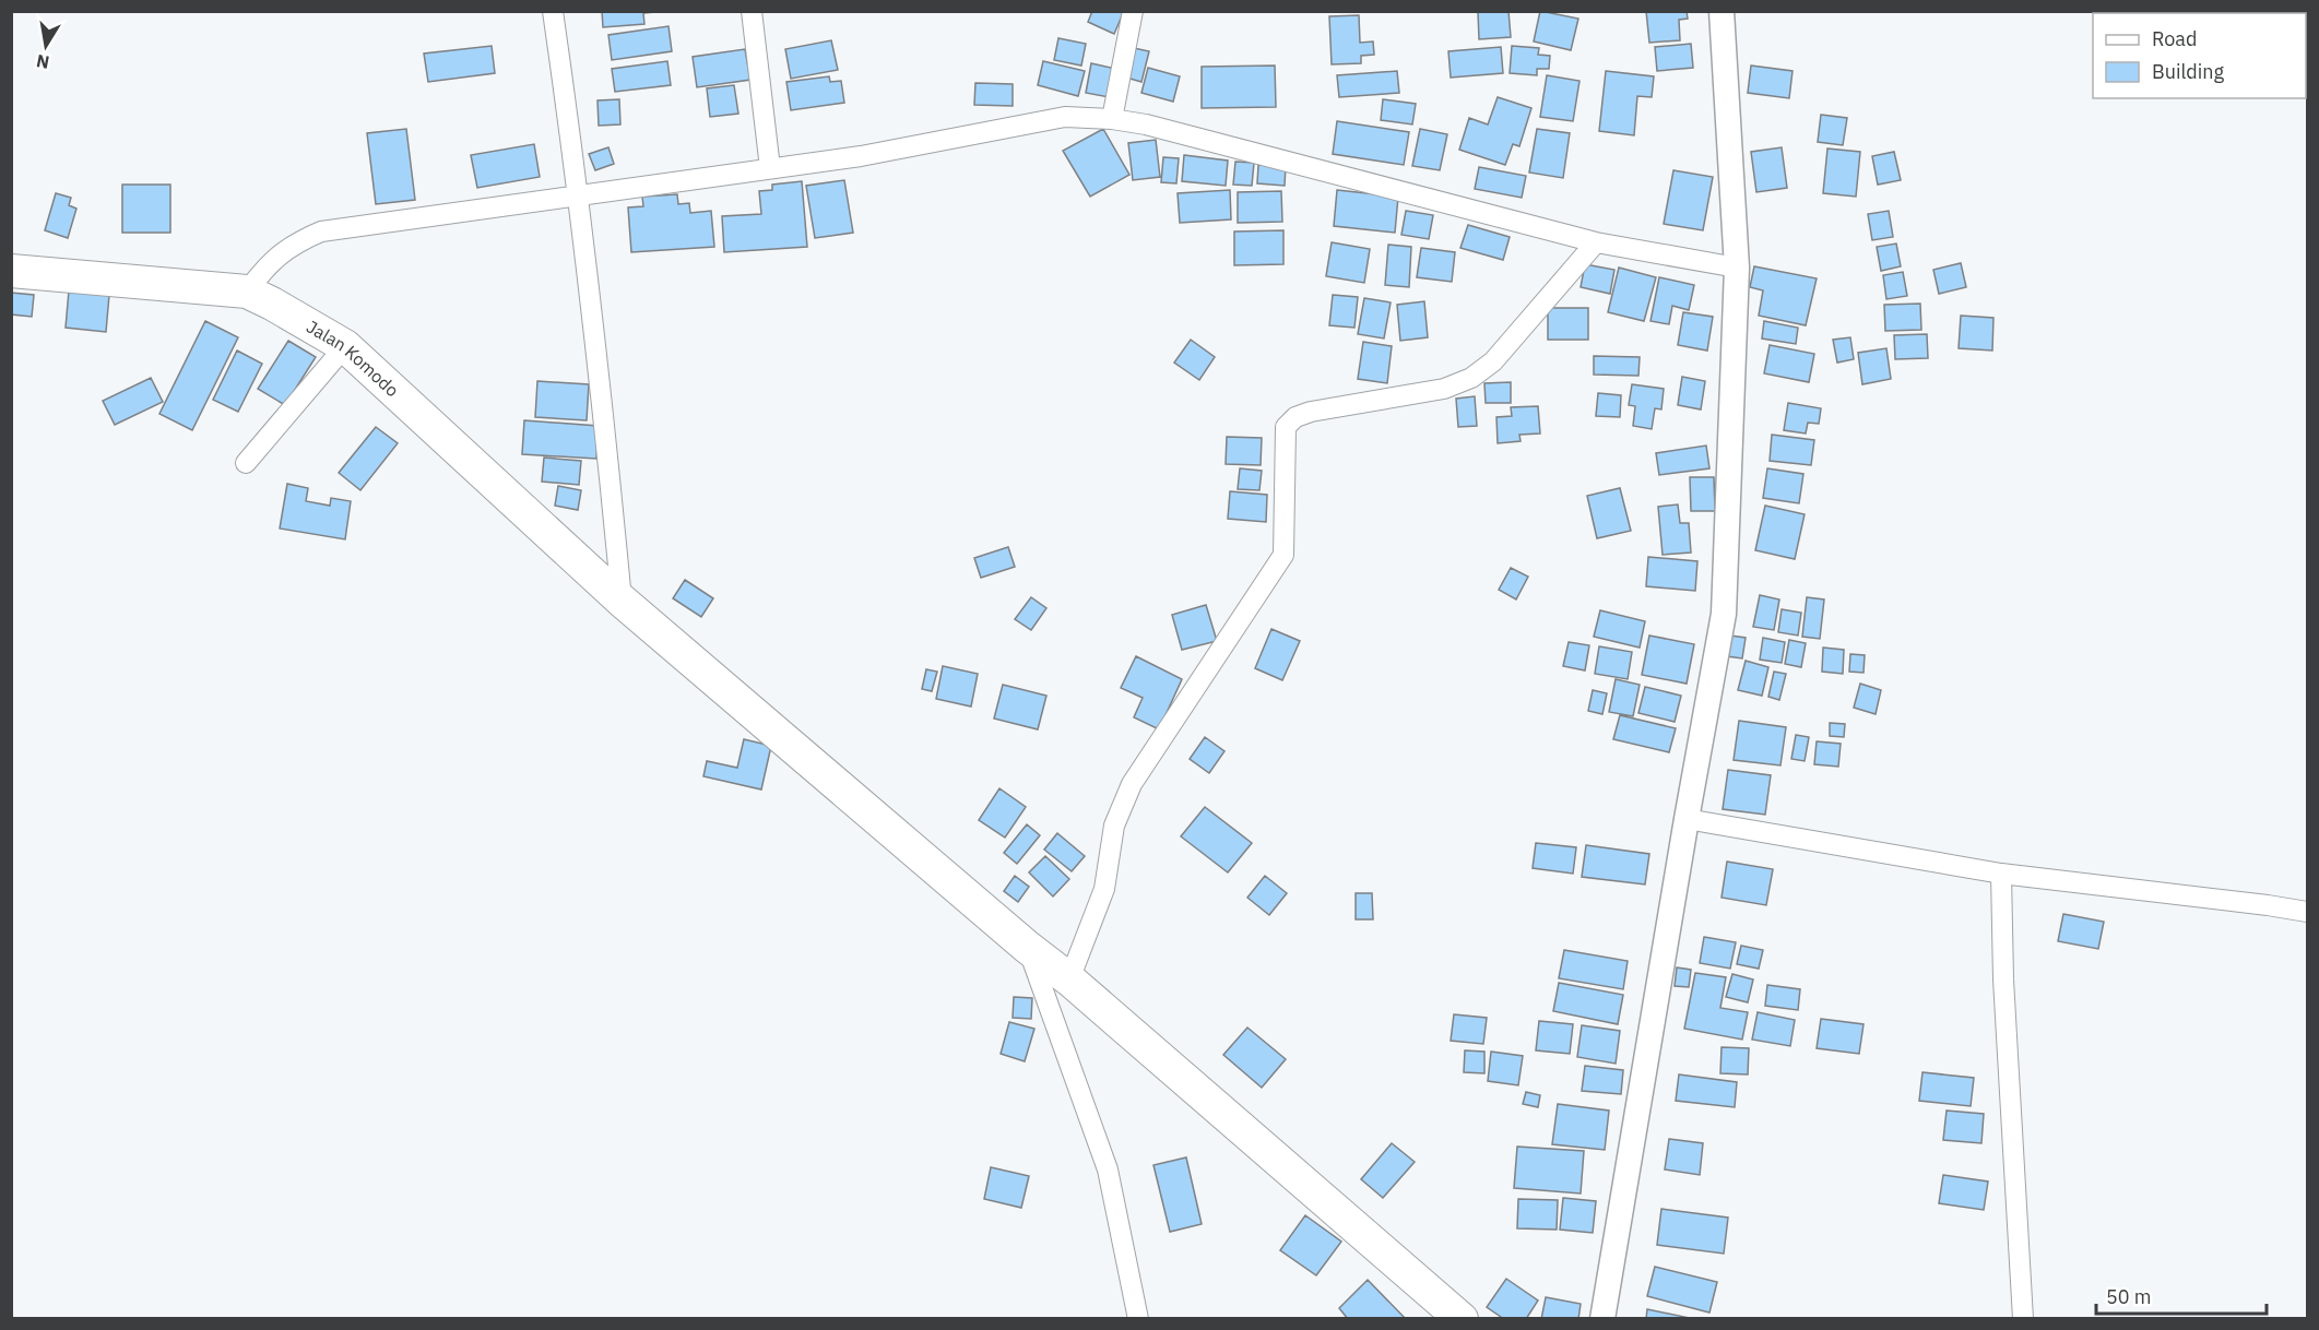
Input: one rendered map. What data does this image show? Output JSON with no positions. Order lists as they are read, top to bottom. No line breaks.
{"streets":{"highway":["Jalan Komodo"]},"legend":["Road","Building"],"scale_bar":"50 m","north":"bottom"}
